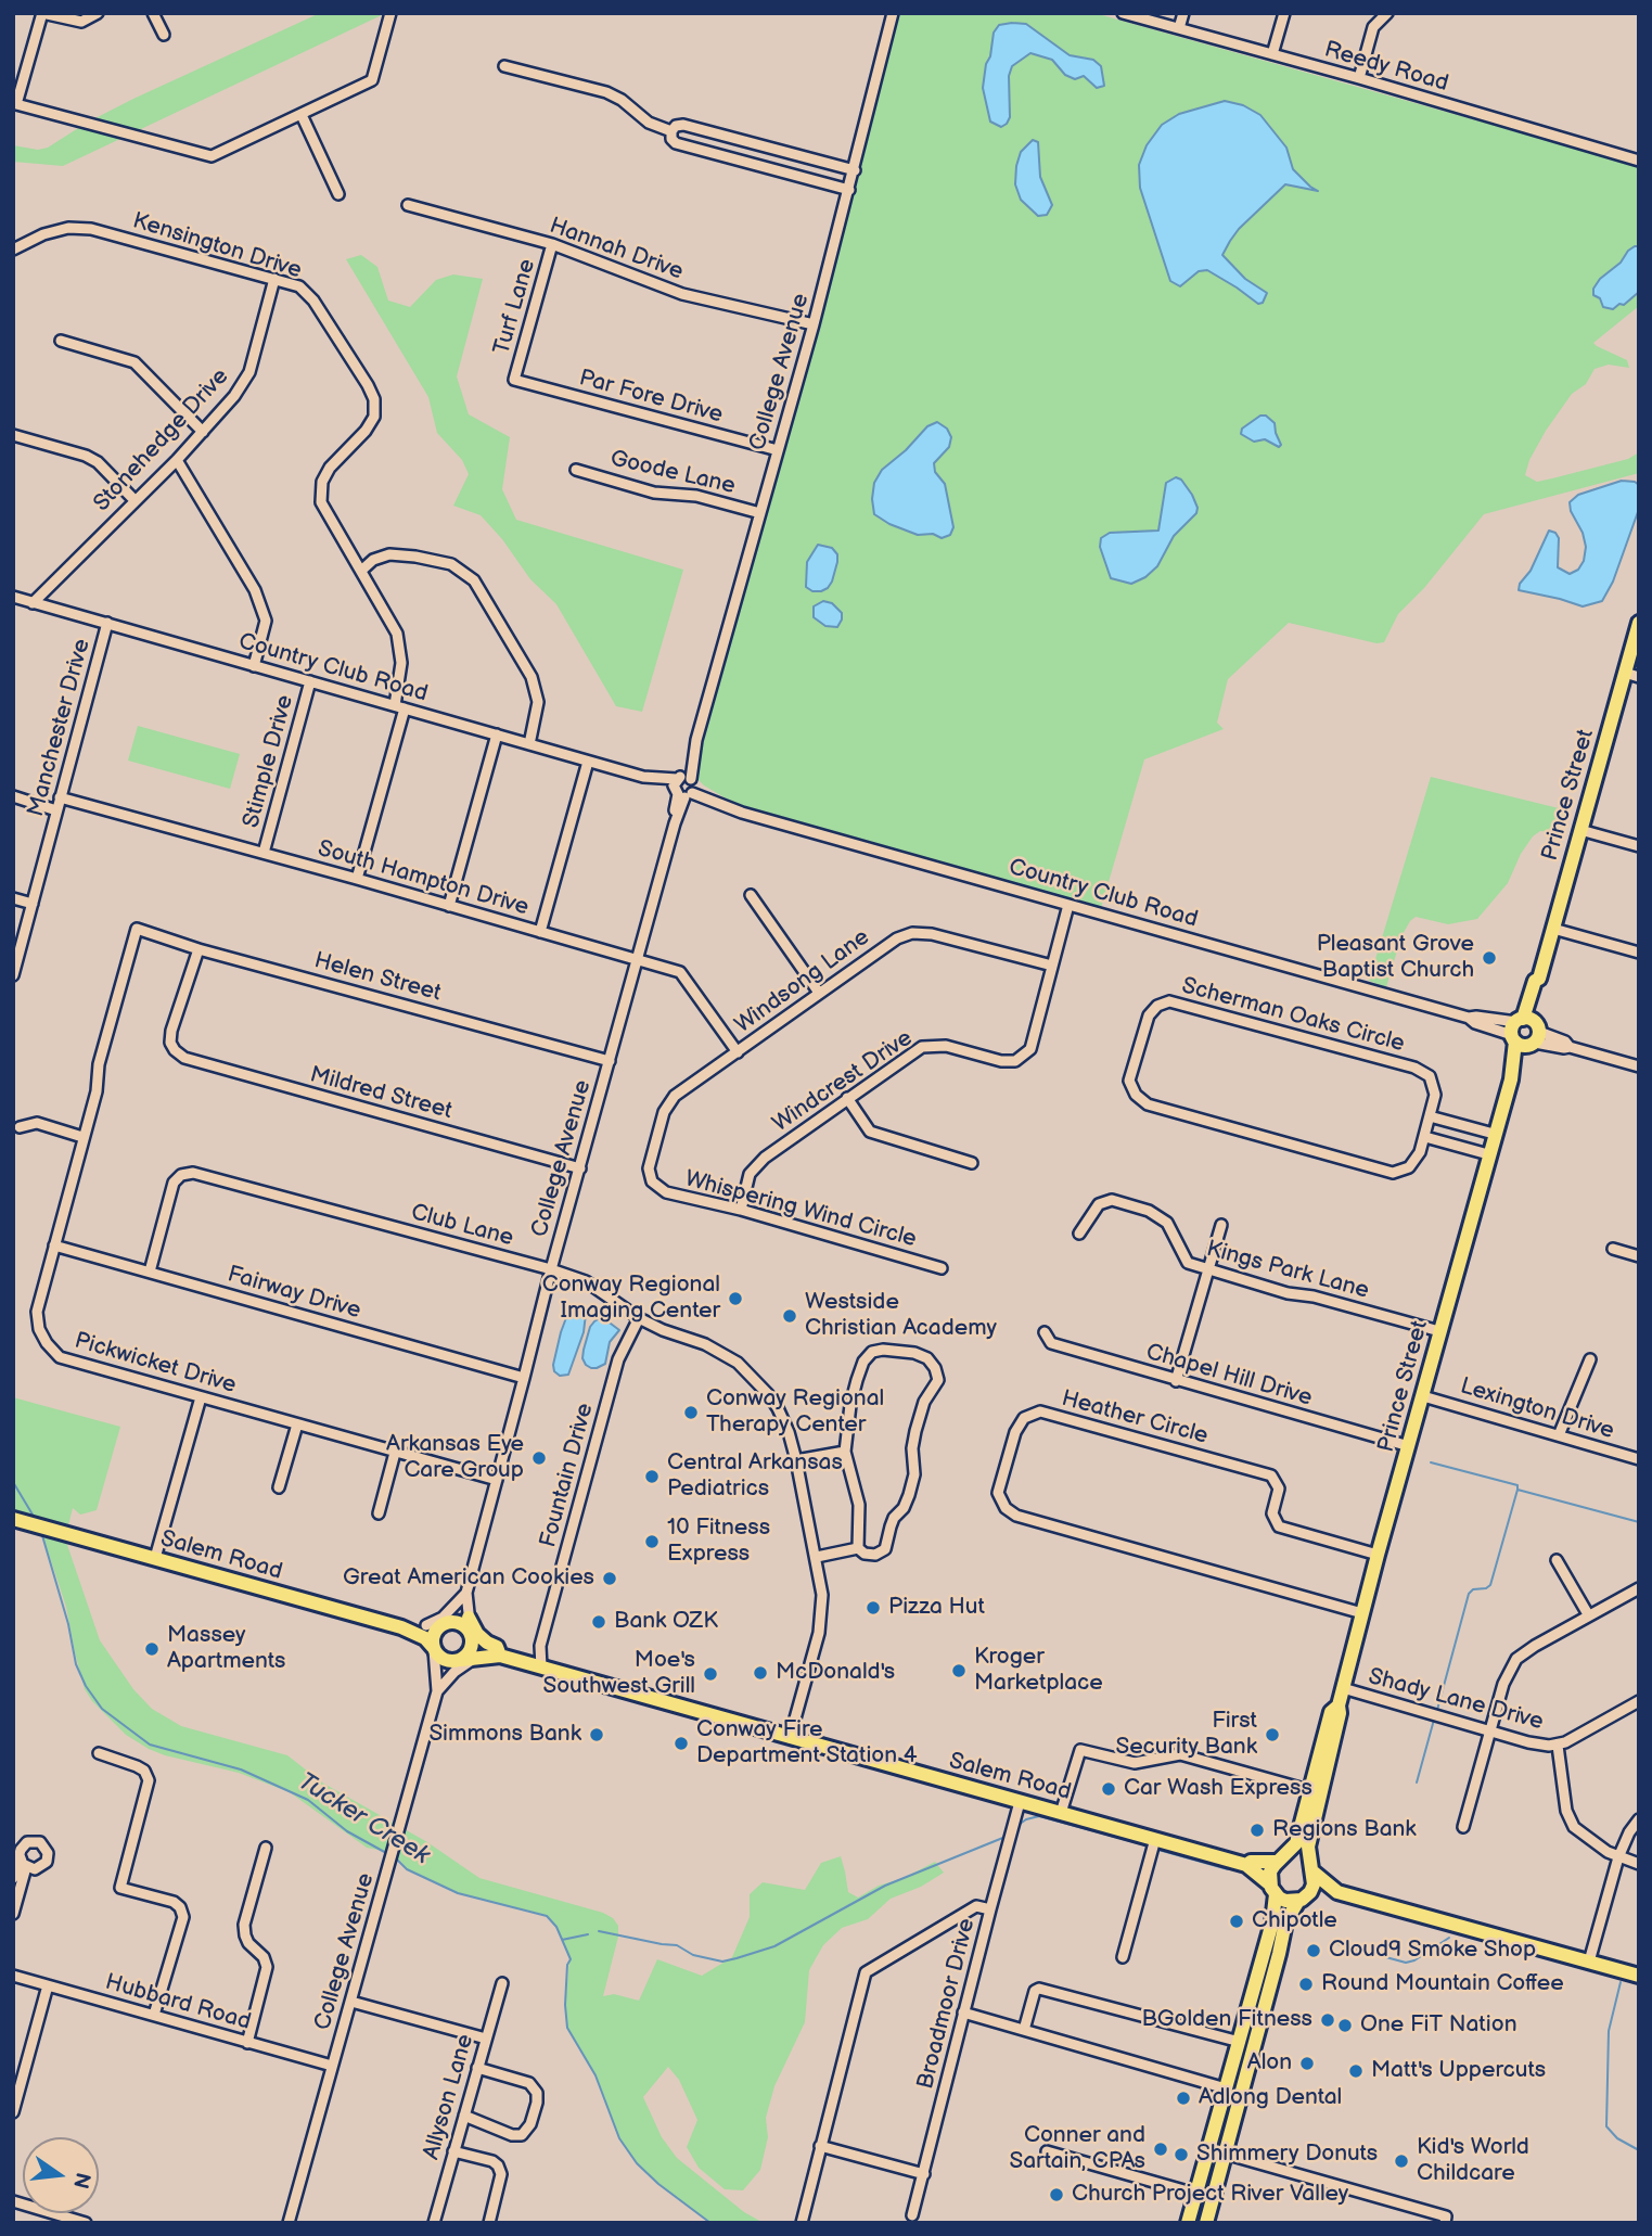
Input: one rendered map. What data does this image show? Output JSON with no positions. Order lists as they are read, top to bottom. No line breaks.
{"streets":{"main road":["Prince Street","Salem Road"],"street":["Reedy Road","Kensington Drive","Hannah Drive","Turf Lane","College Avenue","Par Fore Drive","Stonehedge Drive","Goode Lane","Country Club Road","Manchester Drive","Stimple Drive","South Hampton Drive","Helen Street","Windsong Lane","Scherman Oaks Circle","Windcrest Drive","Mildred Street","Whispering Wind Circle","Club Lane","Kings Park Lane","Fairway Drive","Pickwicket Drive","Chapel Hill Drive","Lexington Drive","Heather Circle","Fountain Drive","Shady Lane Drive","Hubbard Road","Broadmoor Drive","Allyson Lane"]},"crossings":[["Kensington Drive","Stonehedge Drive"],["Kensington Drive","Country Club Road"],["Kensington Drive","South Hampton Drive"],["Hannah Drive","Turf Lane"],["Hannah Drive","College Avenue"],["Turf Lane","Par Fore Drive"],["College Avenue","Par Fore Drive"],["College Avenue","Goode Lane"],["College Avenue","Country Club Road"],["College Avenue","South Hampton Drive"],["College Avenue","Helen Street"],["College Avenue","Mildred Street"],["College Avenue","Club Lane"],["College Avenue","Fairway Drive"],["College Avenue","Pickwicket Drive"],["College Avenue","Salem Road"],["College Avenue","Hubbard Road"],["Stonehedge Drive","Country Club Road"],["Country Club Road","Manchester Drive"],["Country Club Road","Stimple Drive"],["Country Club Road","Prince Street"],["Country Club Road","Windcrest Drive"],["Manchester Drive","South Hampton Drive"],["Stimple Drive","South Hampton Drive"],["Prince Street","Kings Park Lane"],["Prince Street","Chapel Hill Drive"],["Prince Street","Lexington Drive"],["Prince Street","Heather Circle"],["Prince Street","Salem Road"],["Prince Street","Shady Lane Drive"],["South Hampton Drive","Windsong Lane"],["Helen Street","Mildred Street"],["Helen Street","Pickwicket Drive"],["Windsong Lane","Windcrest Drive"],["Windsong Lane","Whispering Wind Circle"],["Windcrest Drive","Whispering Wind Circle"],["Club Lane","Fairway Drive"],["Club Lane","Fountain Drive"],["Club Lane","Salem Road"],["Fairway Drive","Pickwicket Drive"],["Fountain Drive","Salem Road"],["Salem Road","Broadmoor Drive"]],"water":["Tucker Creek"],"places":["Pleasant Grove Baptist Church","Conway Regional Imaging Center","Westside Christian Academy","Conway Regional Therapy Center","Arkansas Eye Care Group","Central Arkansas Pediatrics","10 Fitness Express","Great American Cookies","Pizza Hut","Bank OZK","Massey Apartments","Kroger Marketplace","McDonald's","Moe's Southwest Grill","Simmons Bank","First Security Bank","Conway Fire Department Station 4","Car Wash Express","Regions Bank","Chipotle","Cloud9 Smoke Shop","Round Mountain Coffee","BGolden Fitness","One FiT Nation","Alon","Matt's Uppercuts","Adlong Dental","Conner and Sartain, CPAs","Shimmery Donuts","Kid's World Childcare","Church Project River Valley"],"north":"right"}
